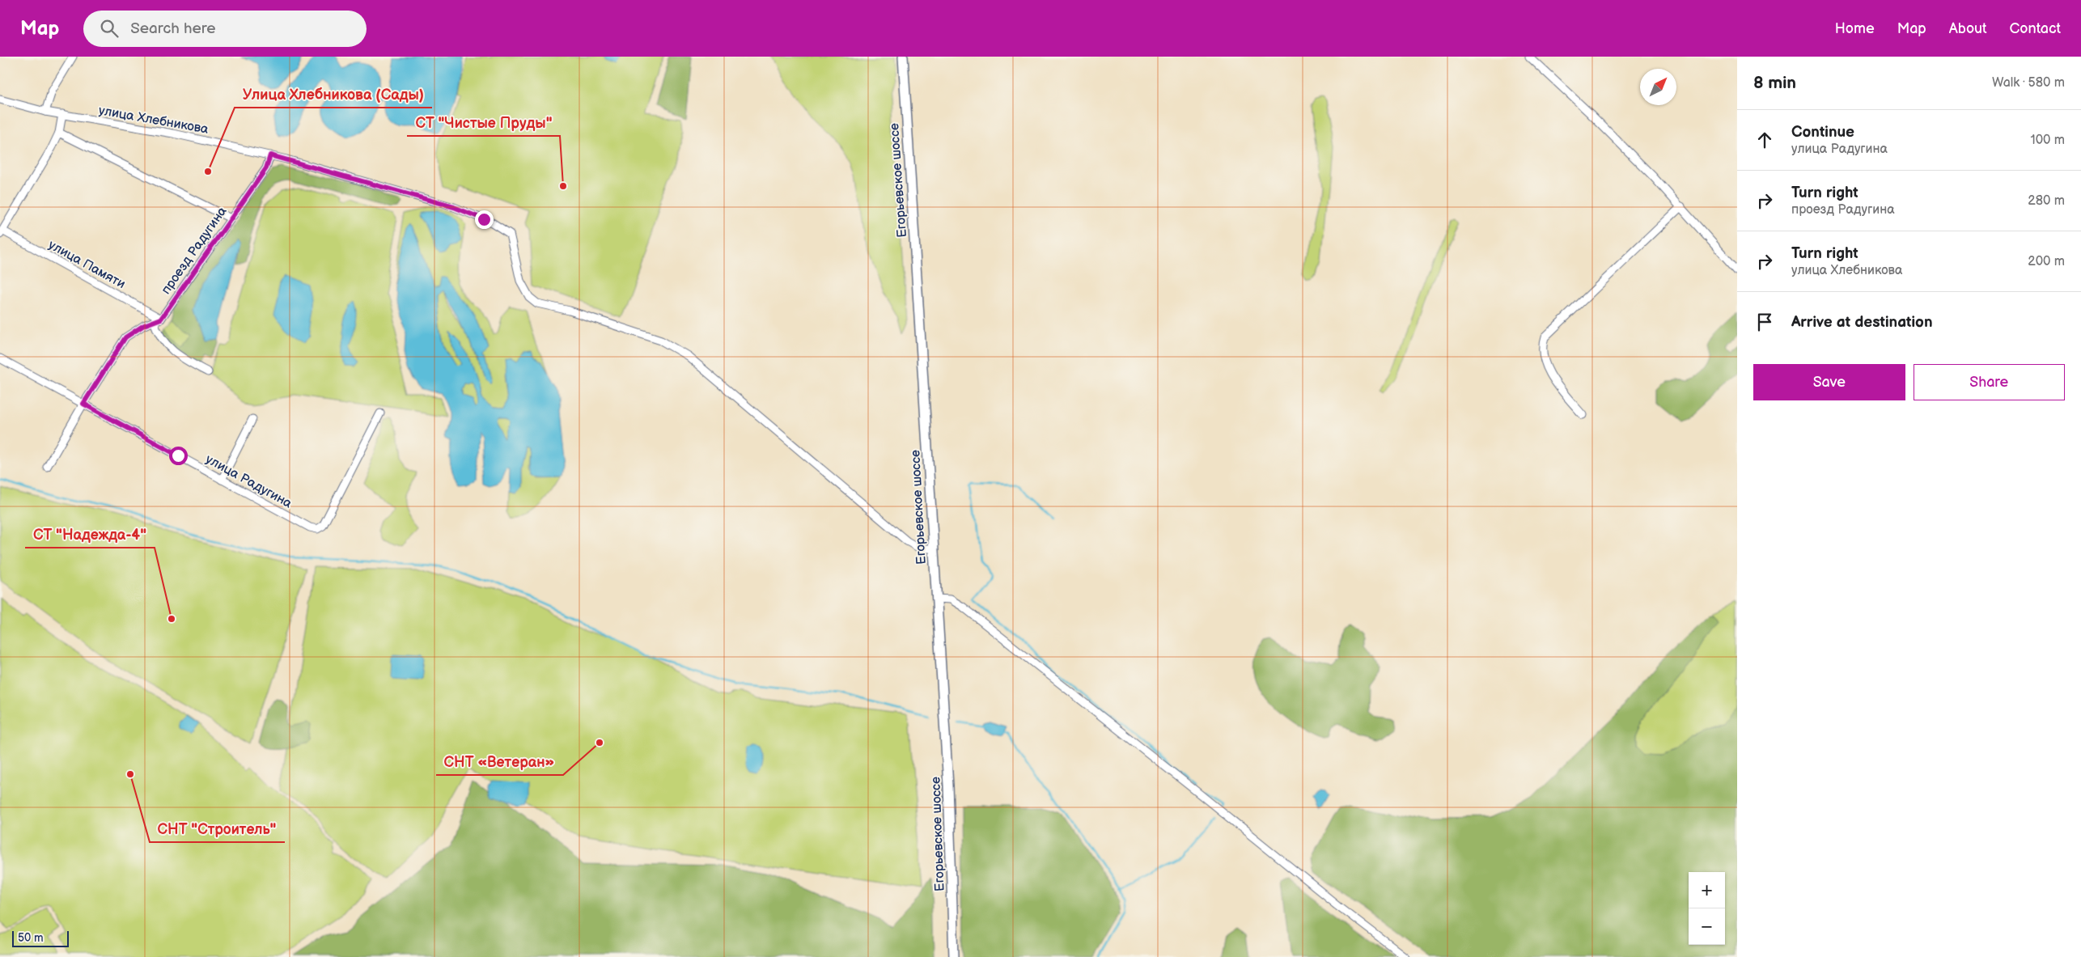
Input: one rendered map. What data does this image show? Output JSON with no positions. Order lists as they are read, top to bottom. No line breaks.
{"streets":{"main road":["Егорьевское шоссе"],"street":["улица Хлебникова","проезд Радугина","улица Памяти","улица Радугина"]},"crossings":[["улица Хлебникова","Егорьевское шоссе"],["улица Хлебникова","проезд Радугина"],["проезд Радугина","улица Памяти"]],"places":["Улица Хлебникова (Сады)","СТ \"Чистые Пруды\"","СТ \"Надежда-4\"","СНТ «Ветеран»","СНТ \"Строитель\""],"scale_bar":"50 m","north":"top right","page":{"header":"Map","search":"Search here","nav":["Home","Map","About","Contact"],"heading":["8 min","Walk · 580 m"],"list":[["Continue","улица Радугина","100 m"],["Turn right","проезд Радугина","280 m"],["Turn right","улица Хлебникова","200 m"],"Arrive at destination"],"buttons":["Save","Share"],"map_buttons":["+","−"],"scale":"50 m"}}
